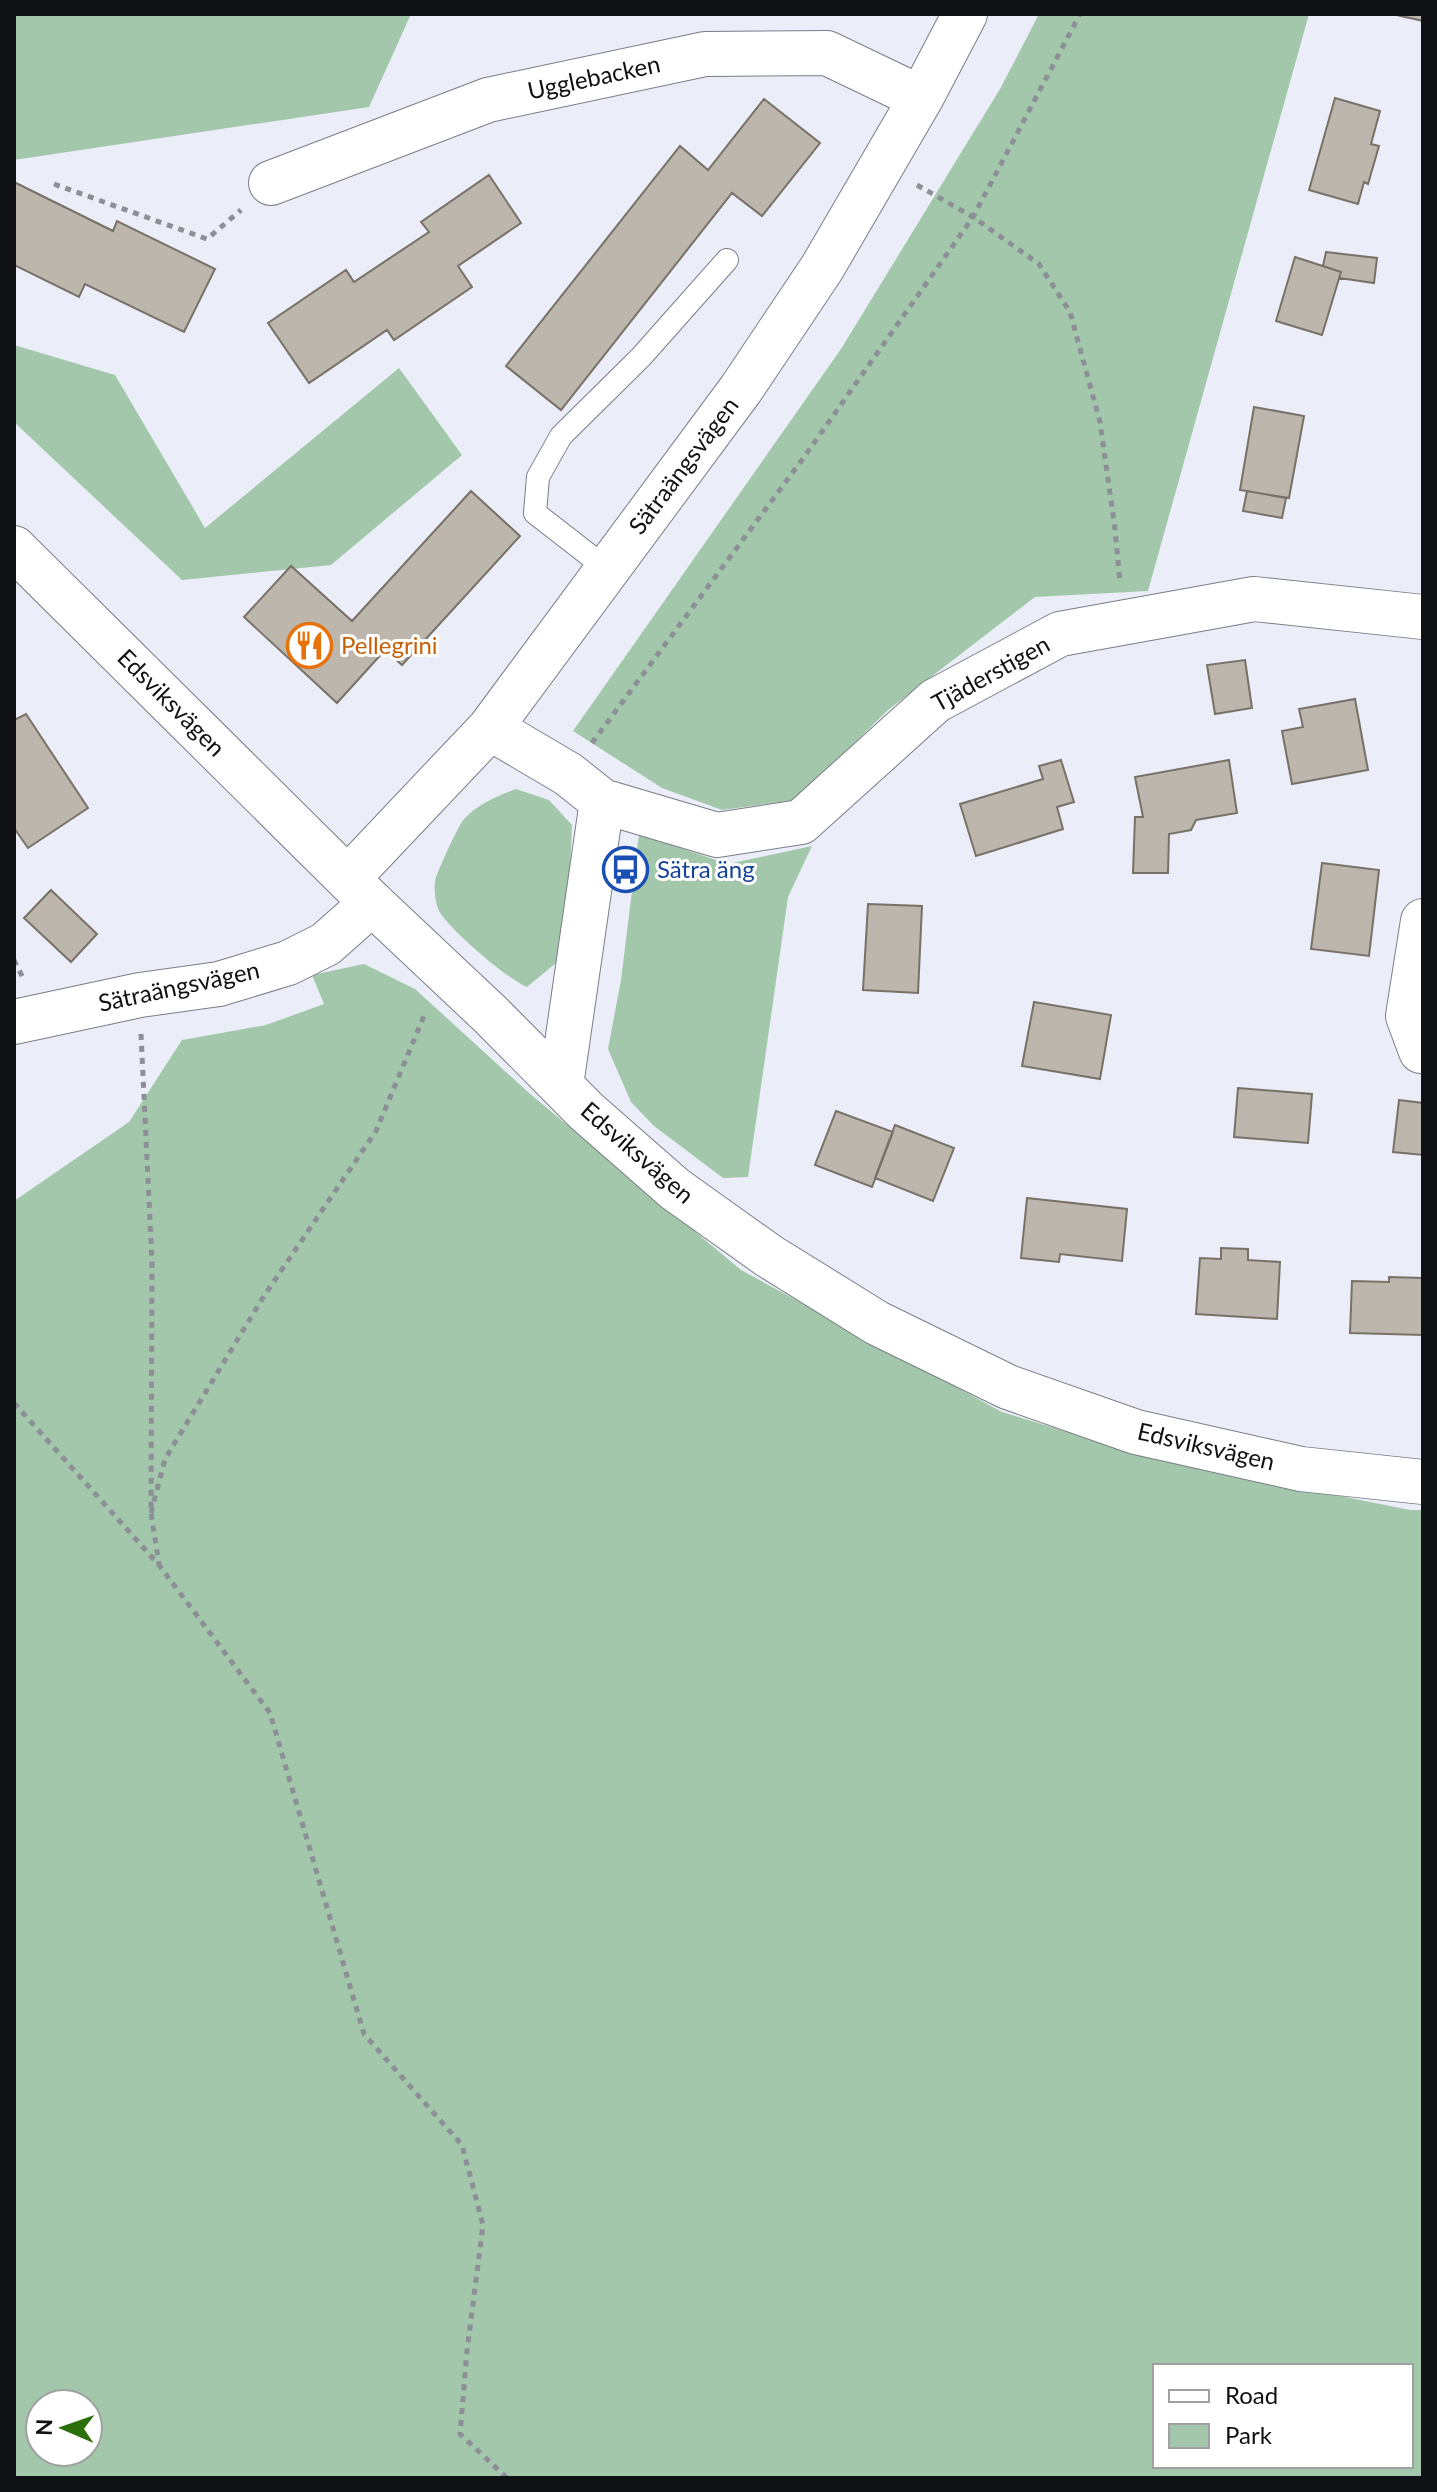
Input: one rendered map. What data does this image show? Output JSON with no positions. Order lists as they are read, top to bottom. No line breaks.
{"streets":{"street":["Ugglebacken","Sätraängsvägen","Tjäderstigen","Edsviksvägen"]},"crossings":[["Ugglebacken","Sätraängsvägen"],["Sätraängsvägen","Tjäderstigen"],["Sätraängsvägen","Edsviksvägen"]],"places":{"restaurant":["Pellegrini"],"bus stop":["Sätra äng"]},"legend":["Road","Park"],"north":"left"}
